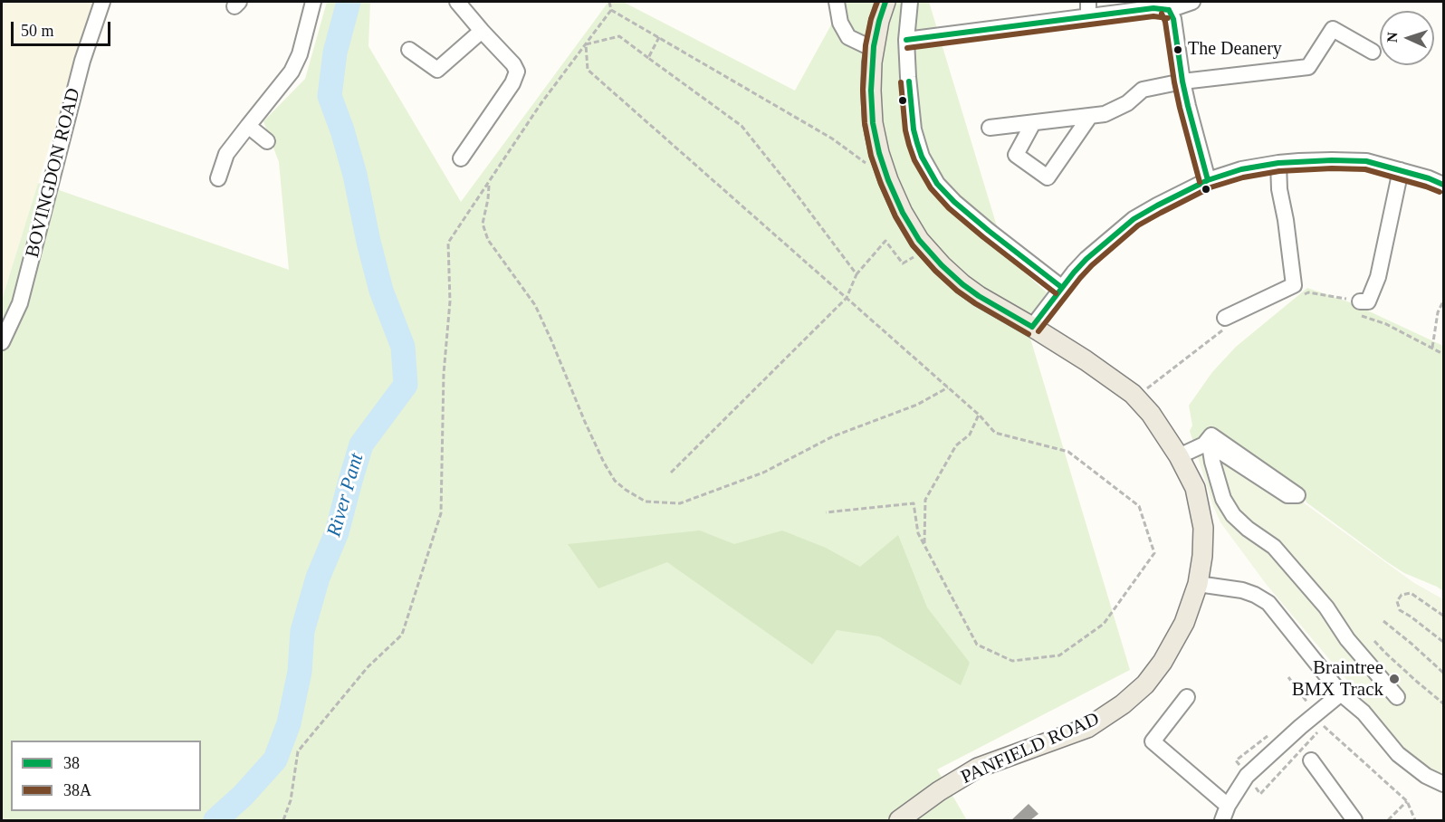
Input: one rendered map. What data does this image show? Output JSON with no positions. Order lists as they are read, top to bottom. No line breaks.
{"streets":{"main road":["PANFIELD ROAD"],"street":["BOVINGDON ROAD"]},"water":["River Pant"],"places":["The Deanery","Braintree BMX Track"],"lines":["transit line 38","transit line 38A"],"legend":["38","38A"],"scale_bar":"50 m","north":"left"}
